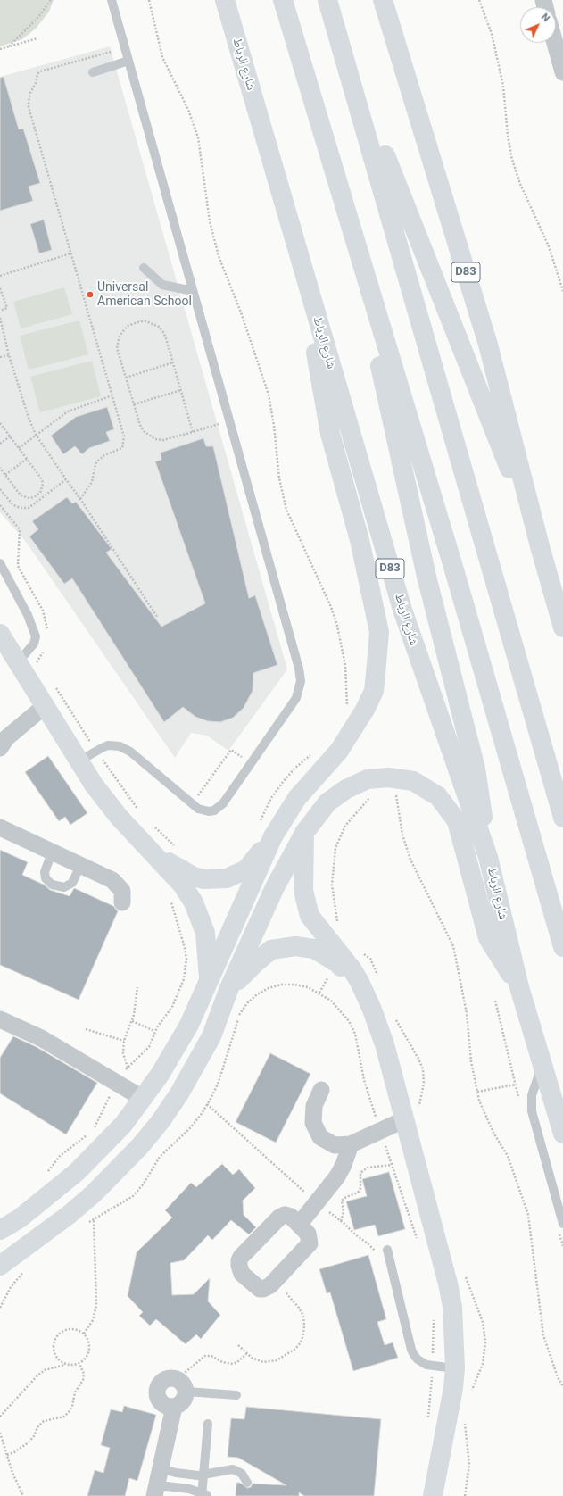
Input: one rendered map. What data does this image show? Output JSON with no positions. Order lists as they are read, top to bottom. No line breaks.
{"streets":{"main road":["شارع الرباط","D83"]},"places":["Universal American School"],"north":"top right"}
